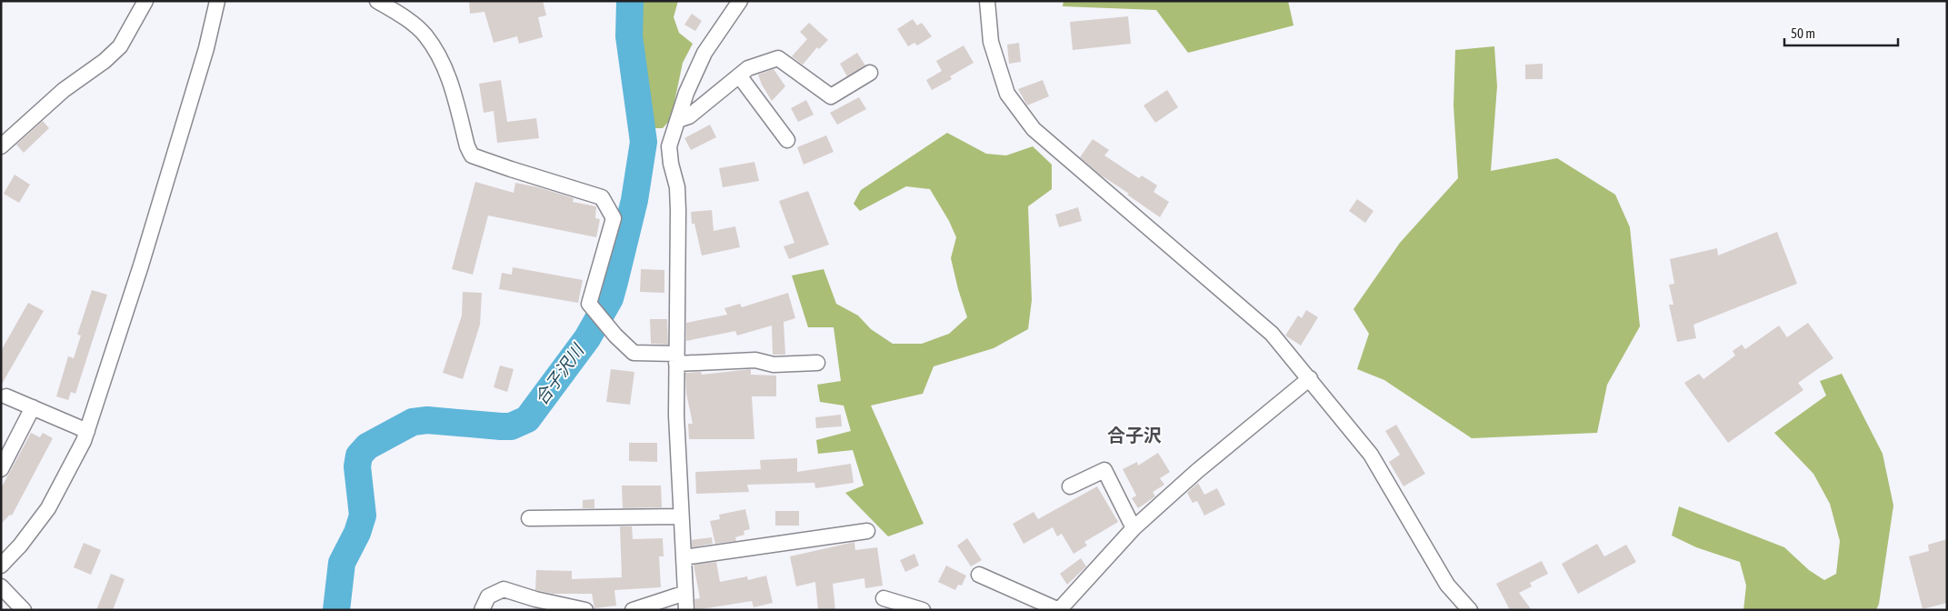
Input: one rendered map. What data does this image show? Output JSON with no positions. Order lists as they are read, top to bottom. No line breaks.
{"districts":["合子沢"],"water":["合子沢川"],"scale_bar":"50 m"}
